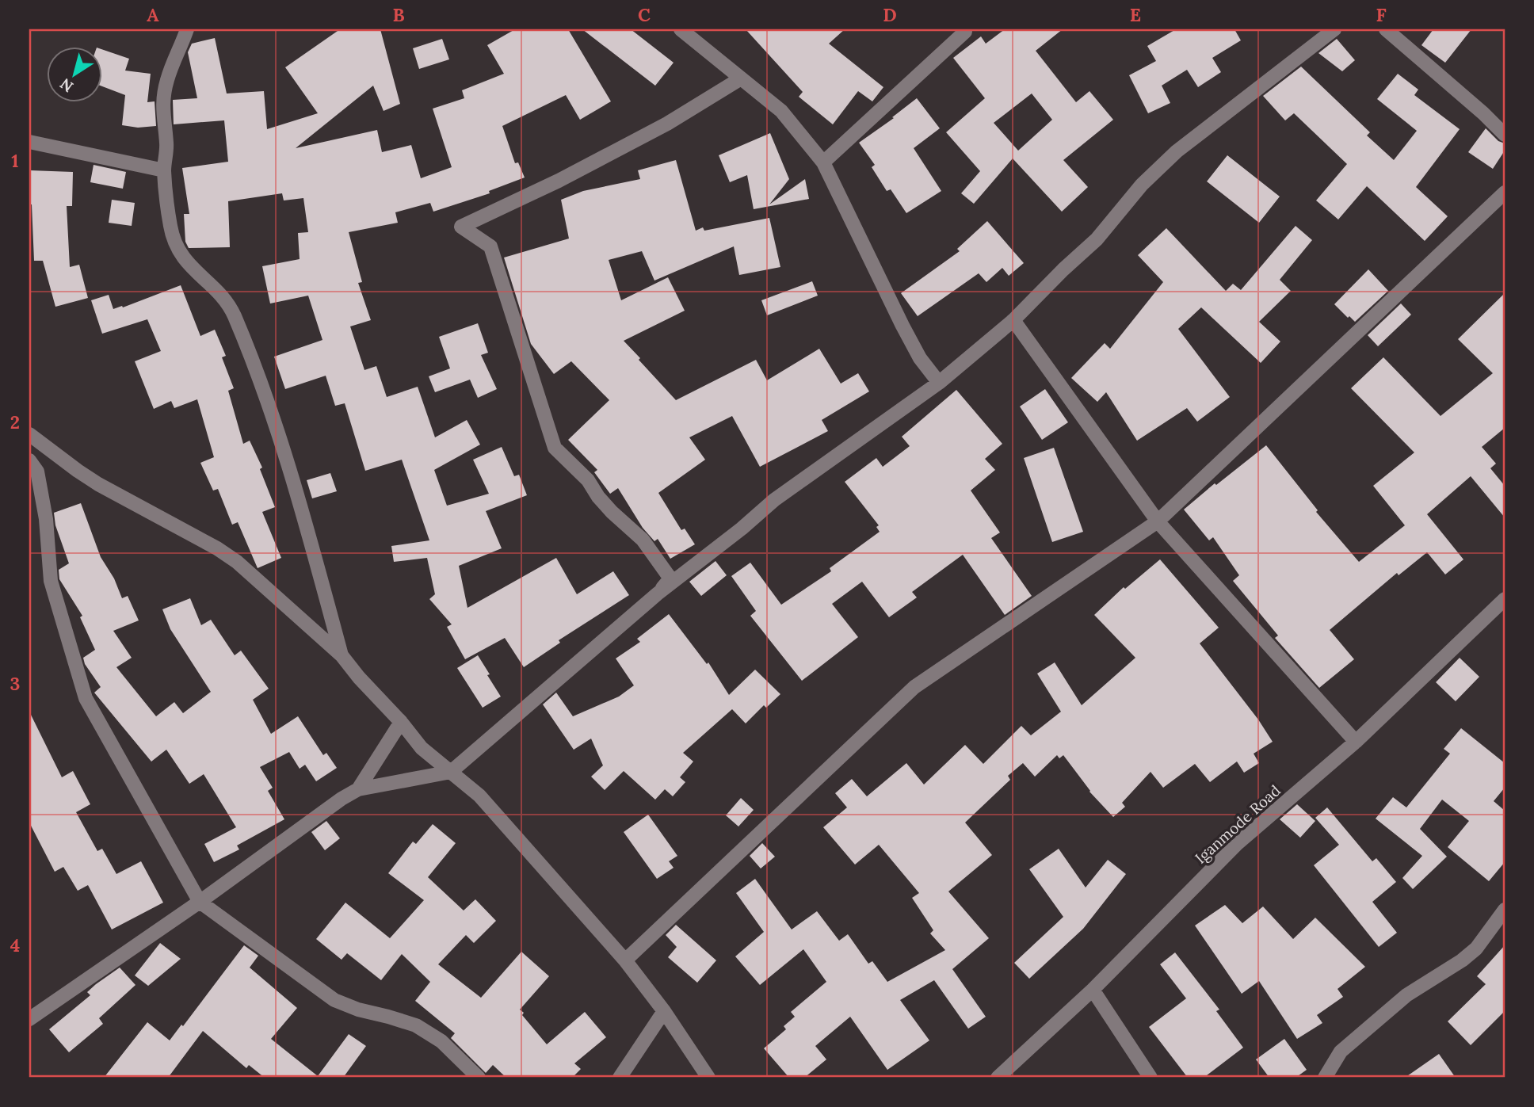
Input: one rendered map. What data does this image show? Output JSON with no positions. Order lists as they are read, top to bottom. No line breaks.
{"streets":{"street":["Iganmode Road"]},"north":"bottom left","grid":{"columns":["A","B","C","D","E","F"],"rows":["1","2","3","4"]}}
